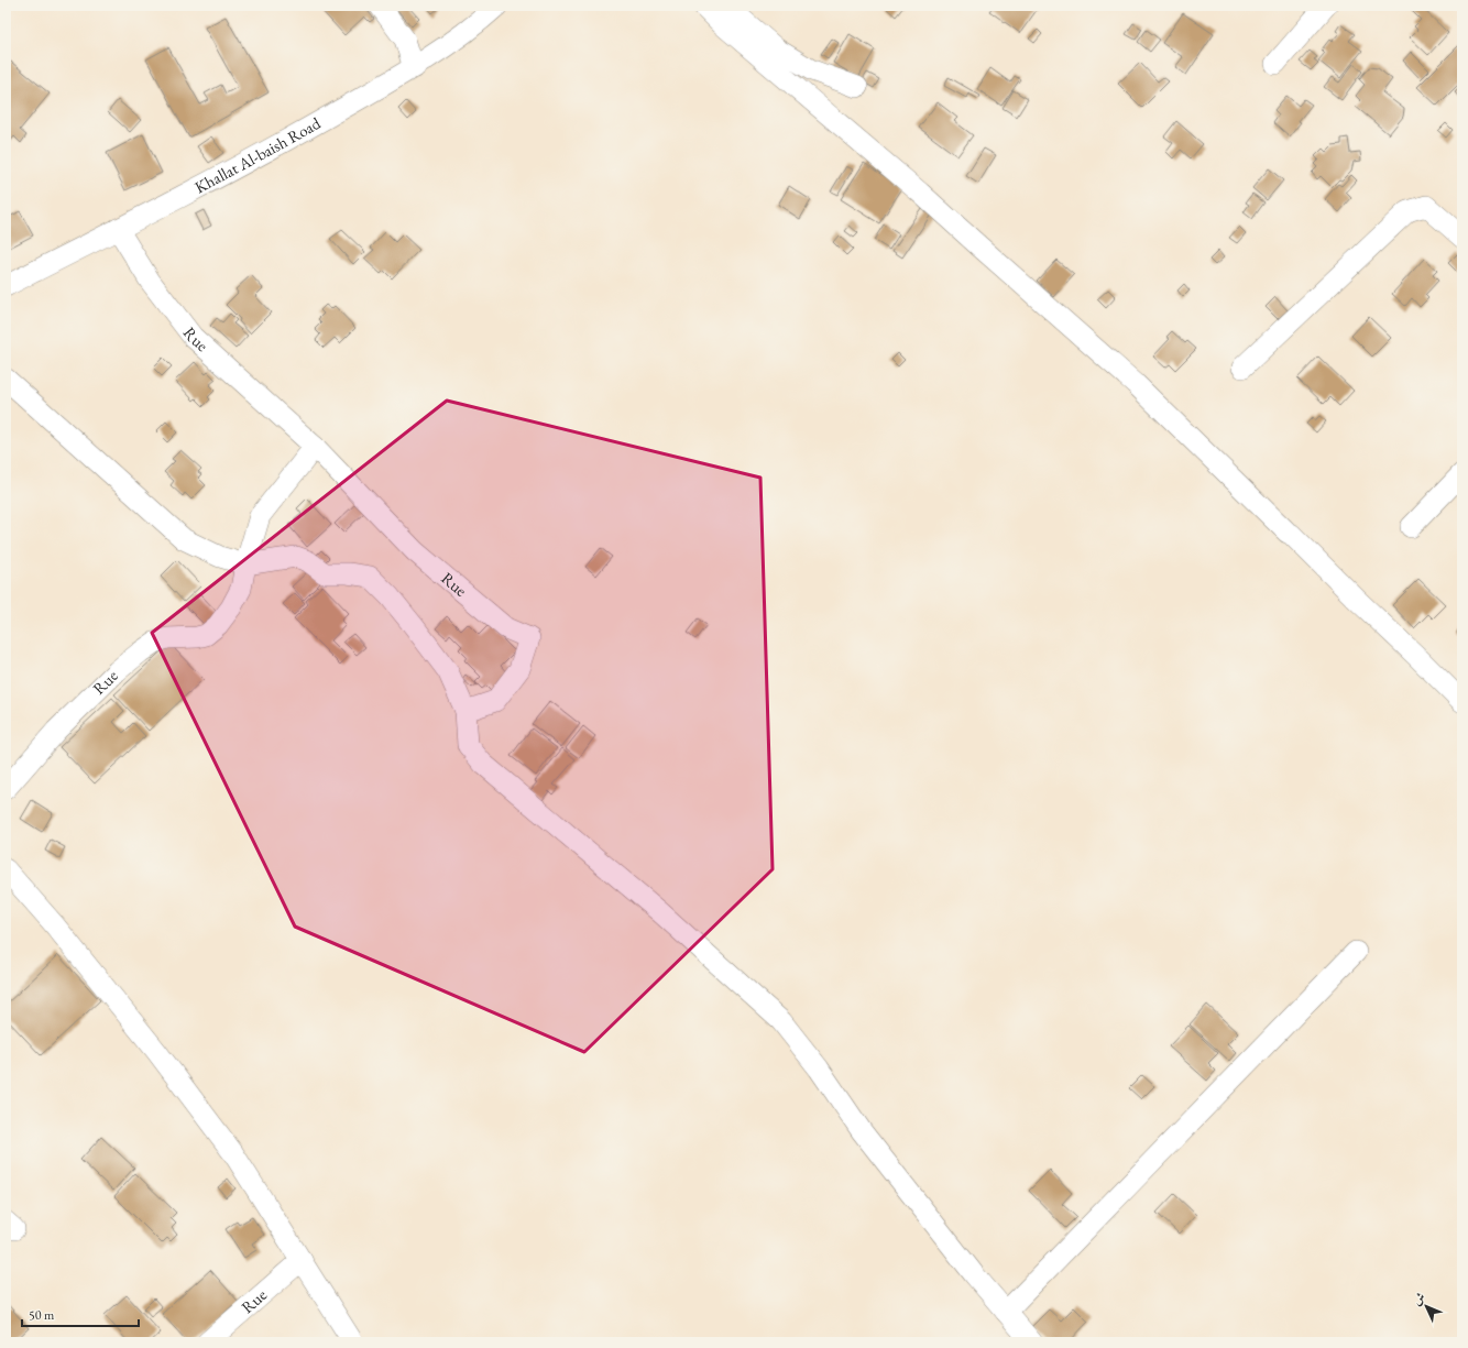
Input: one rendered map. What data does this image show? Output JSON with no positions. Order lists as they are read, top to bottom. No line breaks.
{"streets":{"street":["Khallat Al-baish Road","Rue"]},"crossings":[["Khallat Al-baish Road","Rue"]],"scale_bar":"50 m","north":"top left"}
